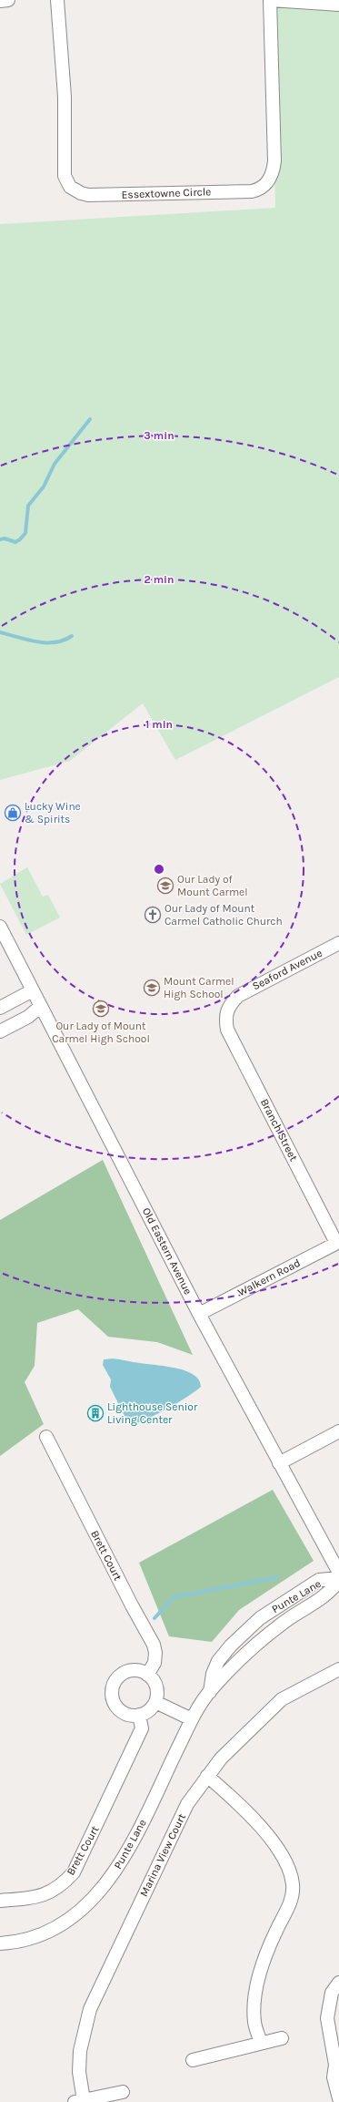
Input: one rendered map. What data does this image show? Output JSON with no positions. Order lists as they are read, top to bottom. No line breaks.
{"streets":{"street":["Essextowne Circle","Seaford Avenue","Branch Street","Old Eastern Avenue","Walkern Road","Brett Court","Punte Lane","Marina View Court"]},"crossings":[["Seaford Avenue","Branch Street"],["Branch Street","Walkern Road"],["Old Eastern Avenue","Walkern Road"]],"places":{"shop":["Lucky Wine & Spirits"],"school or university":["Our Lady of Mount Carmel","Mount Carmel High School","Our Lady of Mount Carmel High School"],"church":["Our Lady of Mount Carmel Catholic Church"],"building":["Lighthouse Senior Living Center"]},"rings":["3 min","2 min","1 min"]}
